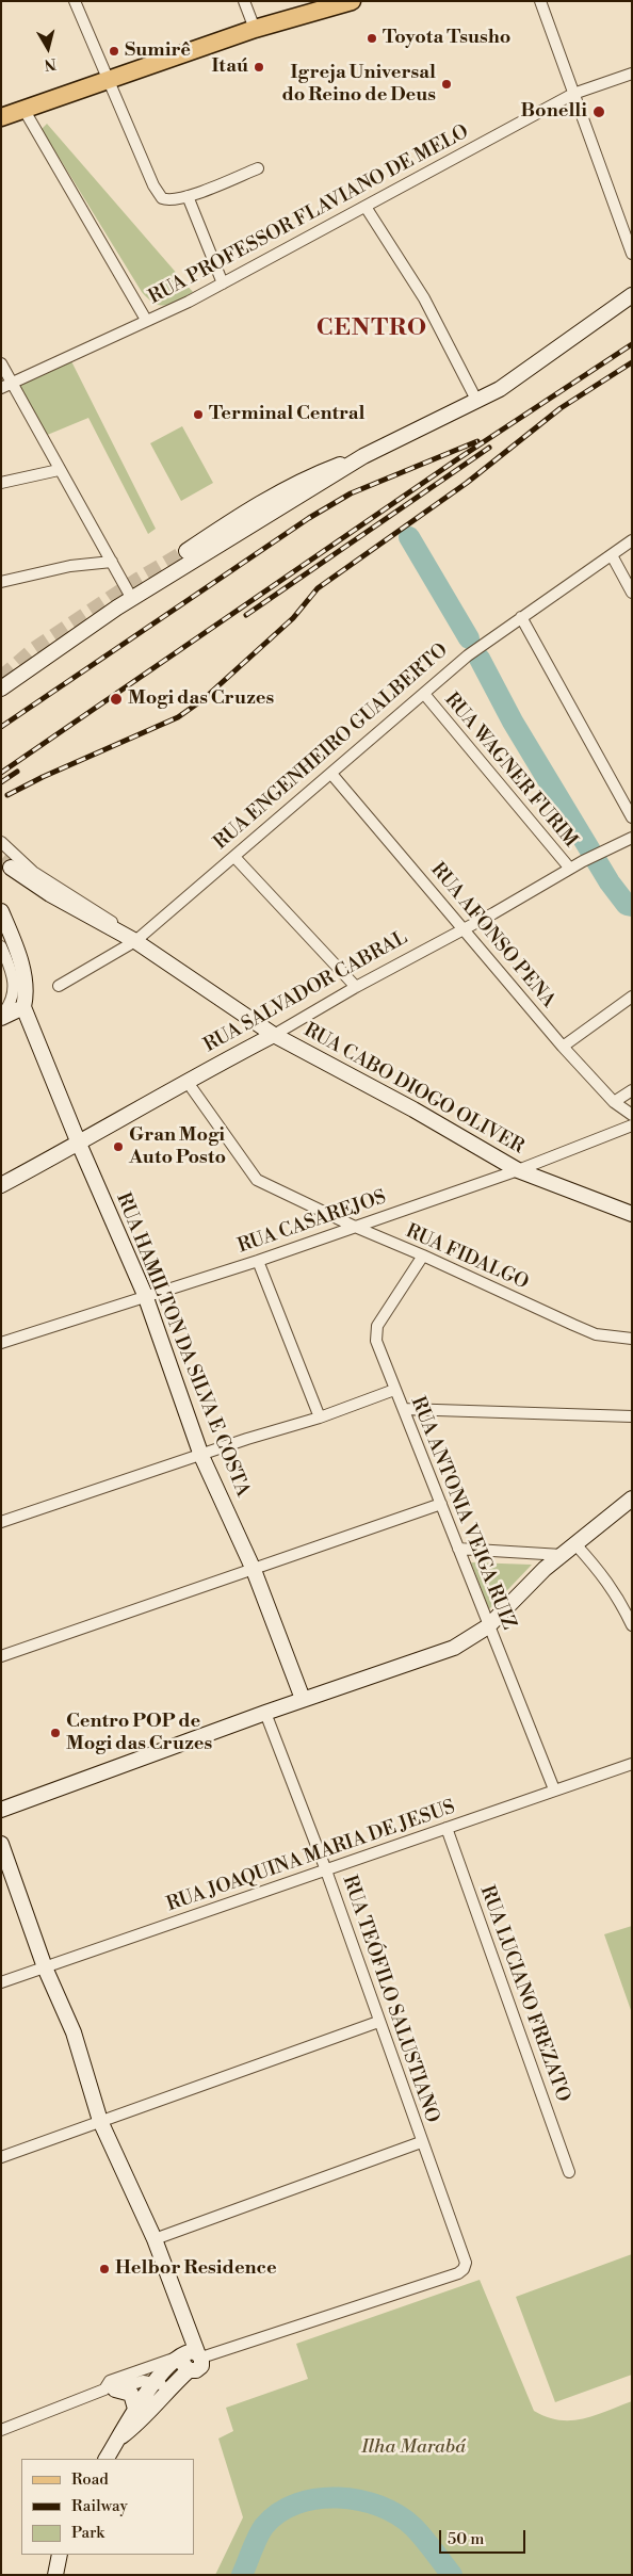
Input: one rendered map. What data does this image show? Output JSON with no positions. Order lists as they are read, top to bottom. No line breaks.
{"streets":{"street":["RUA PROFESSOR FLAVIANO DE MELO","RUA ENGENHEIRO GUALBERTO","RUA WAGNER FURIM","RUA AFONSO PENA","RUA SALVADOR CABRAL","RUA CABO DIOGO OLIVER","RUA CASAREJOS","RUA FIDALGO","RUA HAMILTON DA SILVA E COSTA","RUA ANTONIA VEIGA RUIZ","RUA JOAQUINA MARIA DE JESUS","RUA LUCIANO FREZATO","RUA TEÓFILO SALUSTIANO"]},"crossings":[["RUA ENGENHEIRO GUALBERTO","RUA WAGNER FURIM"],["RUA ENGENHEIRO GUALBERTO","RUA AFONSO PENA"],["RUA ENGENHEIRO GUALBERTO","RUA CABO DIOGO OLIVER"],["RUA WAGNER FURIM","RUA SALVADOR CABRAL"],["RUA AFONSO PENA","RUA SALVADOR CABRAL"],["RUA SALVADOR CABRAL","RUA CABO DIOGO OLIVER"],["RUA SALVADOR CABRAL","RUA FIDALGO"],["RUA SALVADOR CABRAL","RUA HAMILTON DA SILVA E COSTA"],["RUA CABO DIOGO OLIVER","RUA CASAREJOS"],["RUA CASAREJOS","RUA FIDALGO"],["RUA CASAREJOS","RUA HAMILTON DA SILVA E COSTA"],["RUA FIDALGO","RUA ANTONIA VEIGA RUIZ"],["RUA ANTONIA VEIGA RUIZ","RUA JOAQUINA MARIA DE JESUS"],["RUA JOAQUINA MARIA DE JESUS","RUA LUCIANO FREZATO"],["RUA JOAQUINA MARIA DE JESUS","RUA TEÓFILO SALUSTIANO"]],"districts":["CENTRO"],"parks":["Ilha Marabá"],"places":["Toyota Tsusho","Sumirê","Itaú","Igreja Universal do Reino de Deus","Bonelli","Terminal Central","Mogi das Cruzes","Gran Mogi Auto Posto","Centro POP de Mogi das Cruzes","Helbor Residence"],"legend":["Road","Railway","Park"],"scale_bar":"50 m","north":"bottom"}
